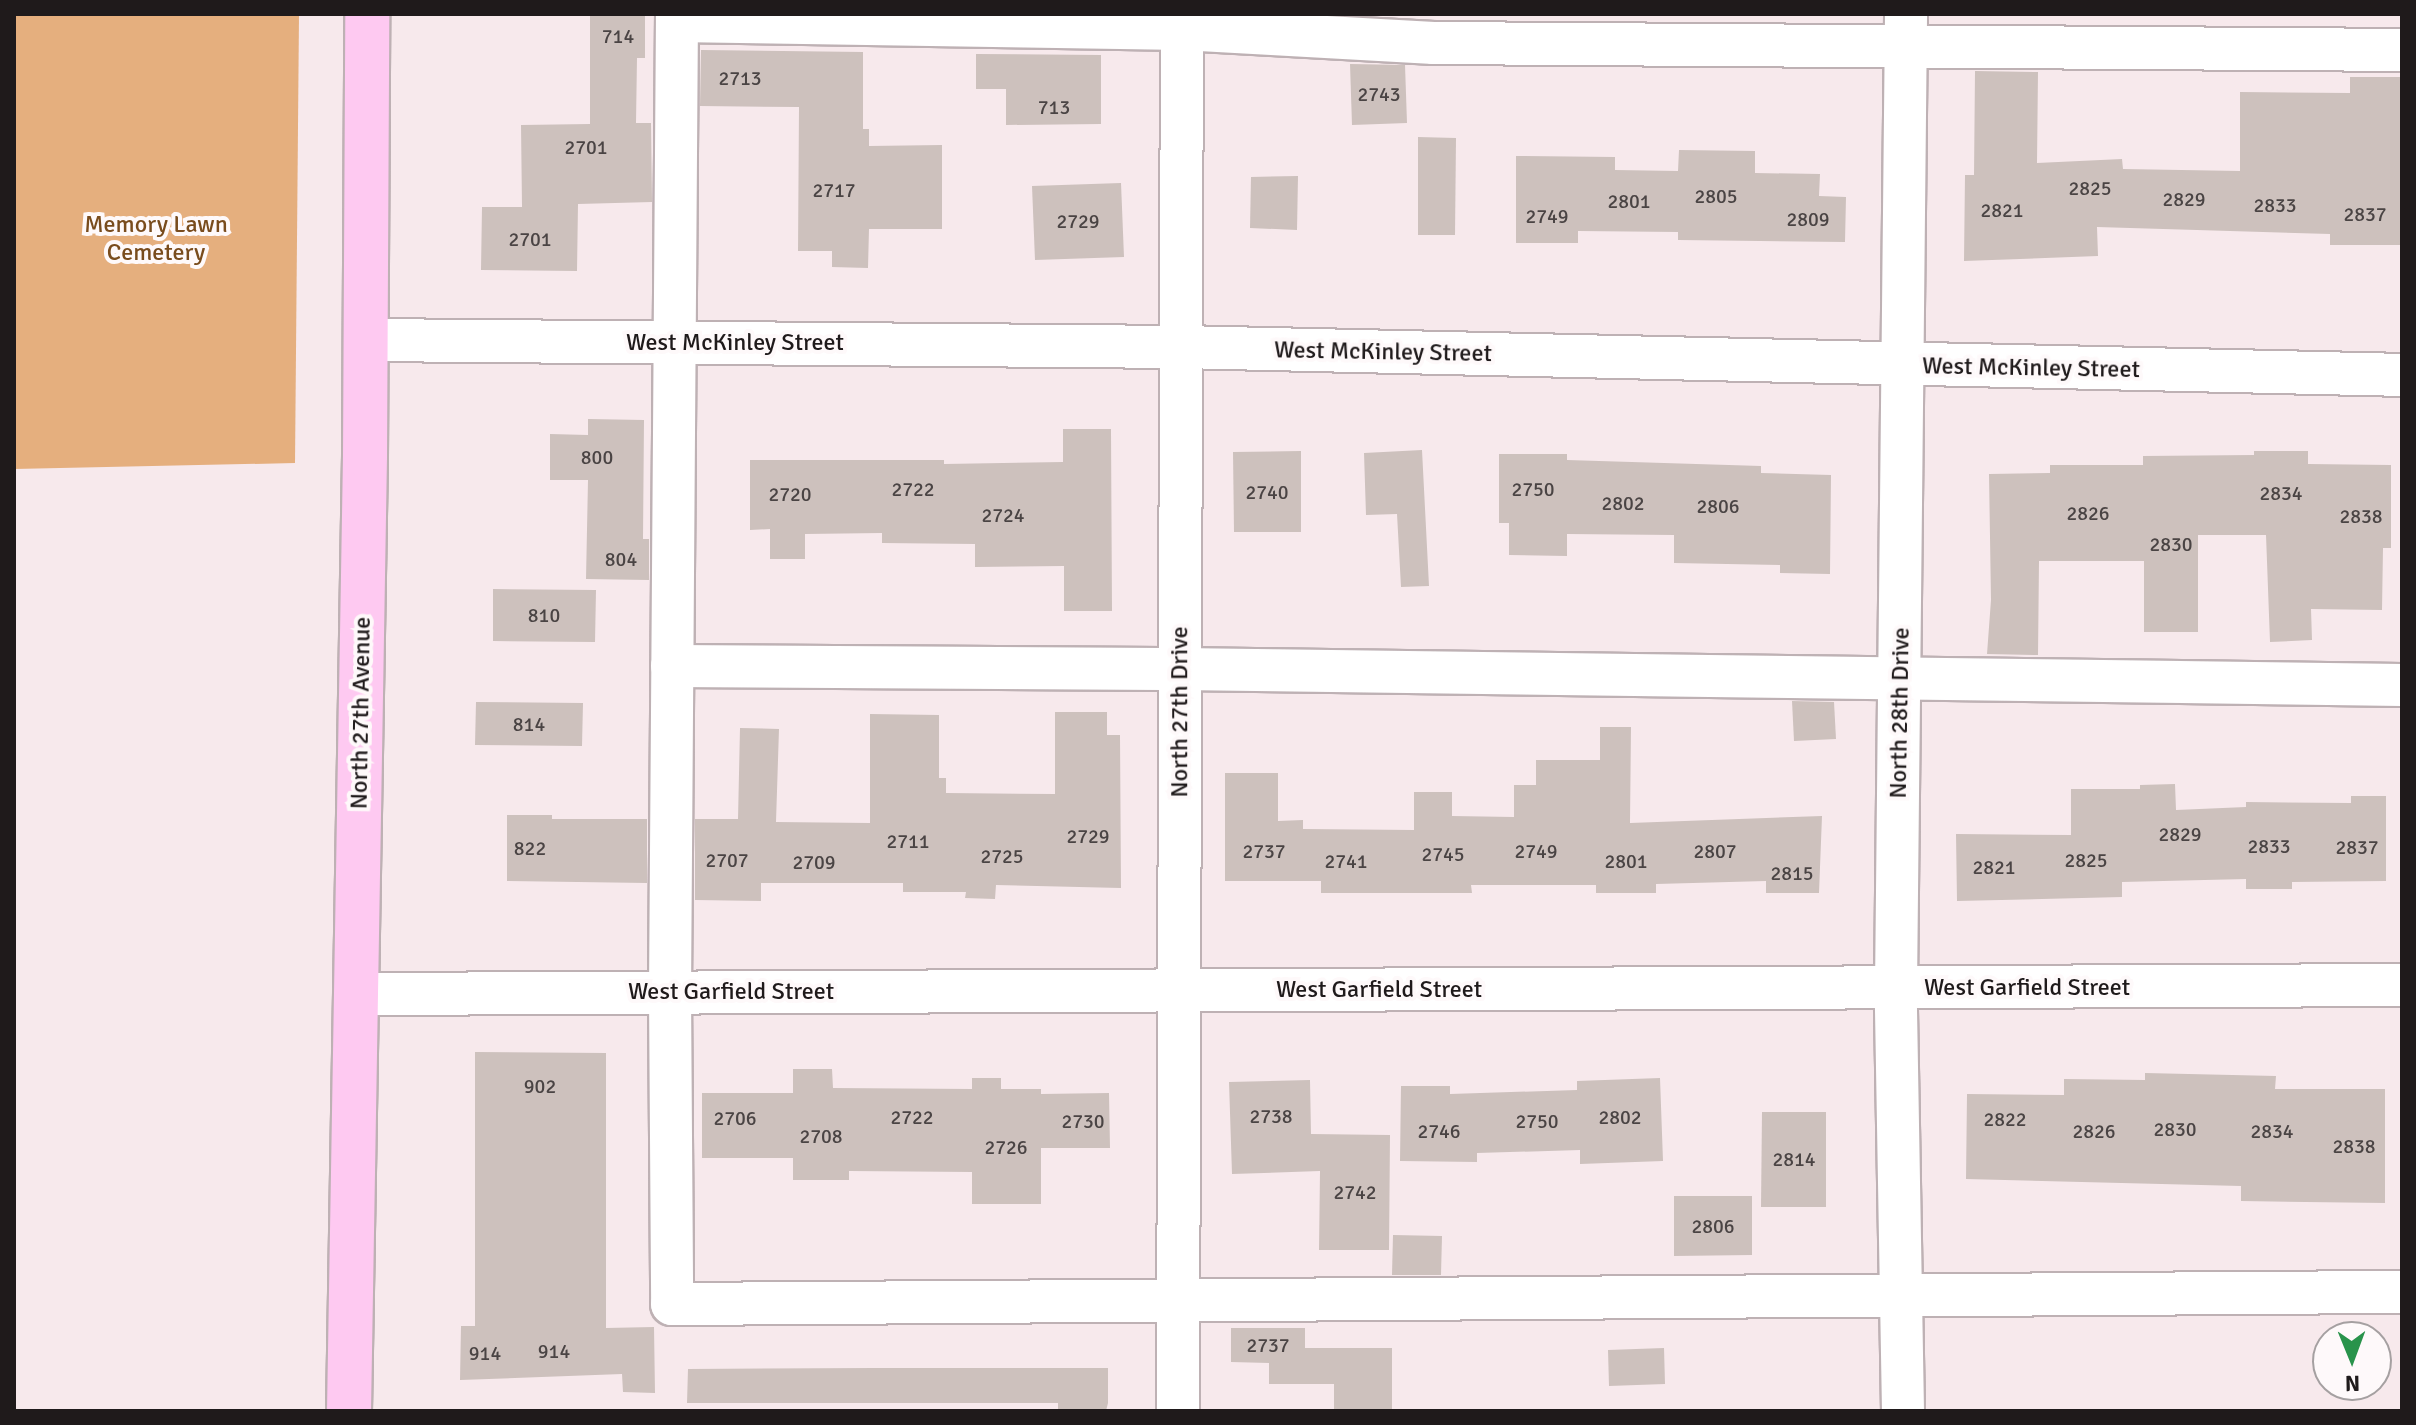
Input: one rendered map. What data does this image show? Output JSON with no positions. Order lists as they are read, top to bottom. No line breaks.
{"streets":{"main road":["North 27th Avenue"],"street":["West McKinley Street","North 27th Drive","North 28th Drive","West Garfield Street"]},"crossings":[["West McKinley Street","North 27th Drive"],["West McKinley Street","North 27th Avenue"],["West McKinley Street","North 28th Drive"],["North 27th Drive","West Garfield Street"],["North 27th Avenue","West Garfield Street"],["North 28th Drive","West Garfield Street"]],"parks":["Memory Lawn Cemetery"],"house_numbers":["714","2713","2743","713","2701","2825","2717","2805","2829","2801","2833","2821","2837","2749","2809","2729","2701","800","2722","2750","2740","2834","2720","2802","2806","2826","2724","2838","2830","804","810","814","2829","2729","2711","2833","2837","822","2737","2749","2807","2745","2725","2707","2825","2741","2801","2709","2821","2815","902","2738","2722","2802","2706","2822","2730","2750","2830","2746","2826","2834","2708","2838","2726","2814","2742","2806","2737","914","914"],"north":"bottom"}
